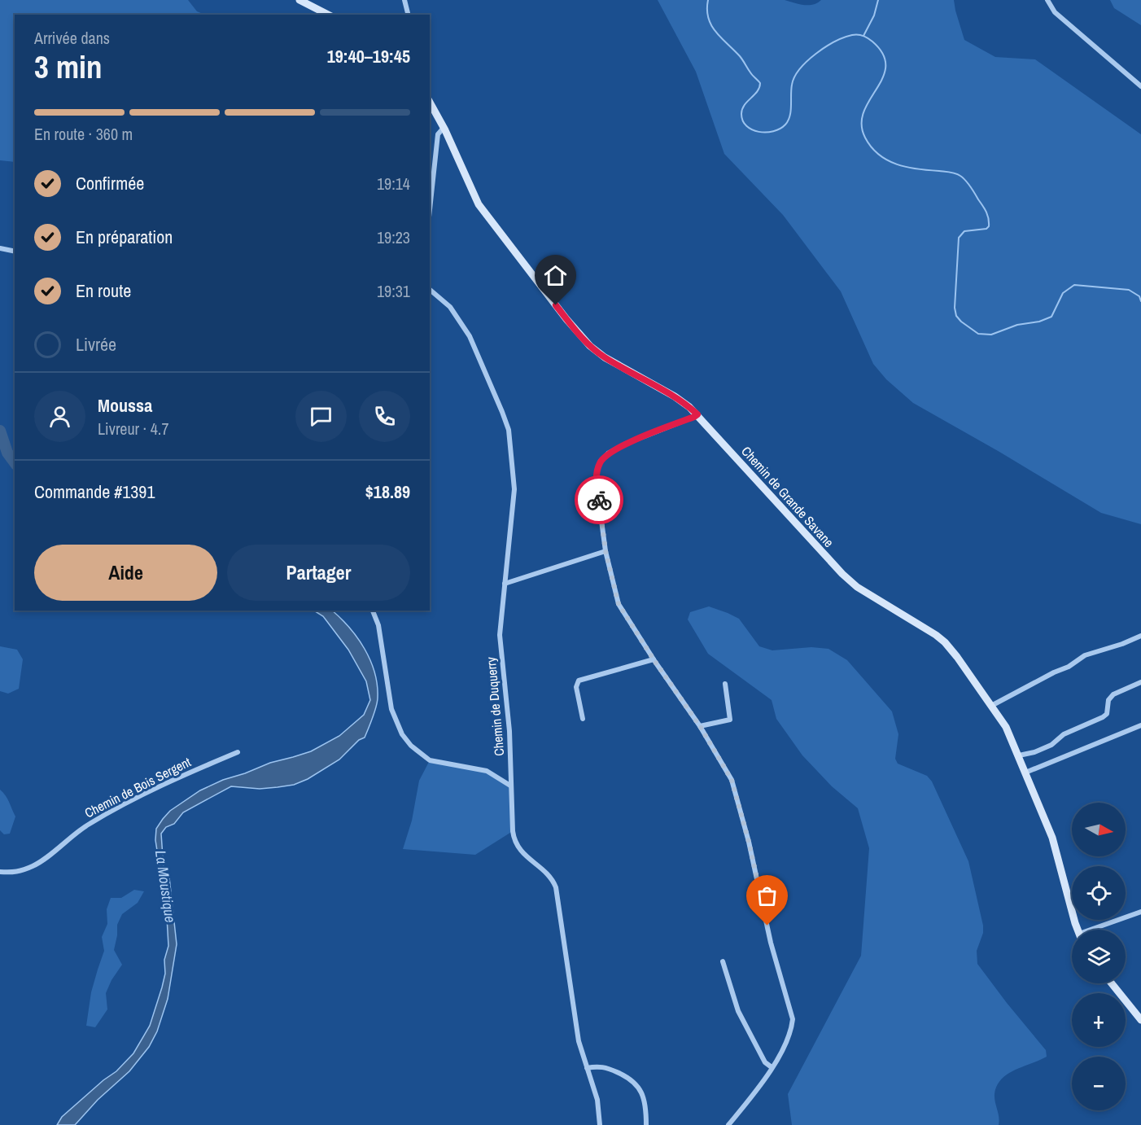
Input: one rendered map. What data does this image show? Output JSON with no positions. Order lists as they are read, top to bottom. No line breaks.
{"streets":{"street":["Chemin de Grande Savane","Chemin de Duquerry","Chemin de Bois Sergent"]},"water":["La Moustique"],"north":"right","page":{"heading":["3 min","Arrivée dans","19:40–19:45"],"panel":["Moussa","Livreur · 4.7","Commande #1391","$18.89"],"bar":"En route · 360 m","list":[["Confirmée","19:14"],["En préparation","19:23"],["En route","19:31"],"Livrée"],"buttons":["Aide","Partager"],"map_buttons":["+","−"]}}
